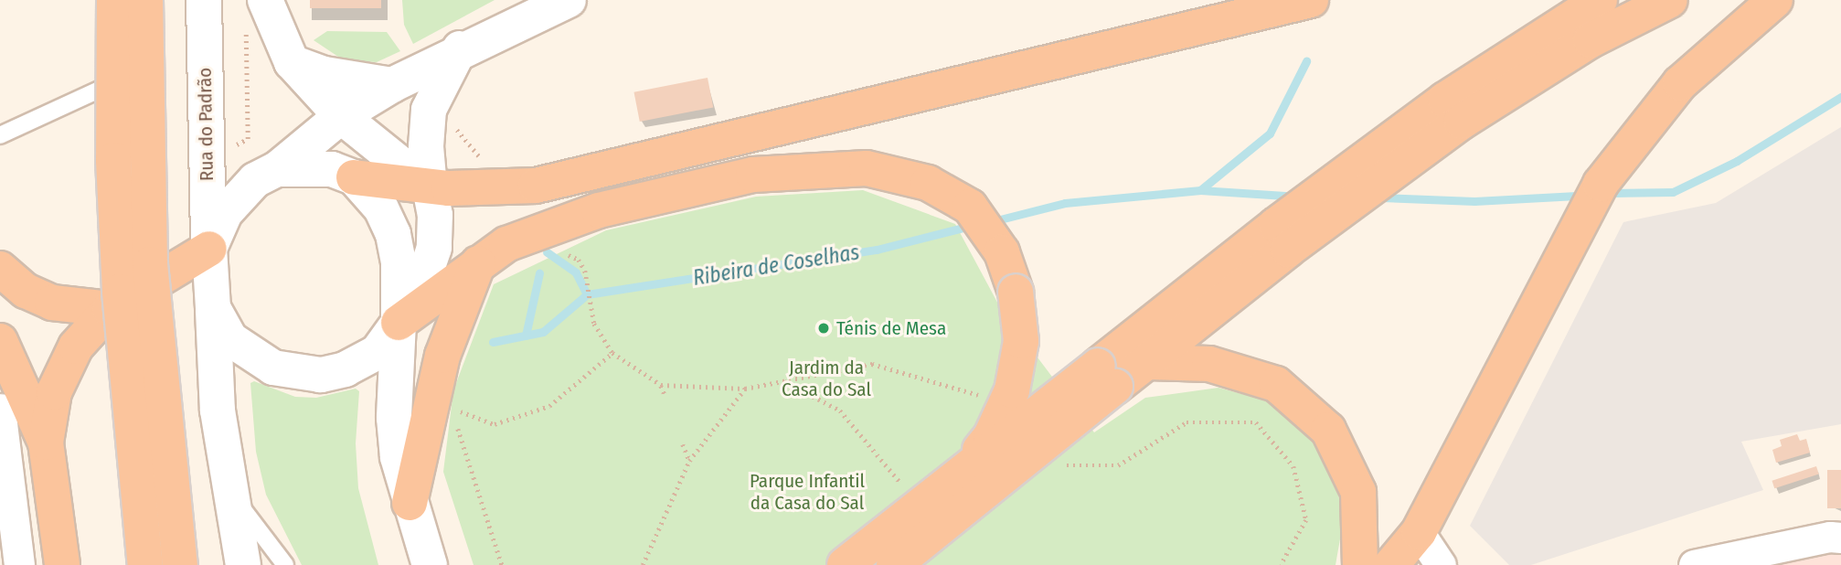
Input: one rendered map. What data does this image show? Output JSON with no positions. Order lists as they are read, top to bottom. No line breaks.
{"streets":{"main road":["Rua do Padrão"]},"water":["Ribeira de Coselhas"],"parks":["Jardim da Casa do Sal","Parque Infantil da Casa do Sal"],"places":["Ténis de Mesa"]}
